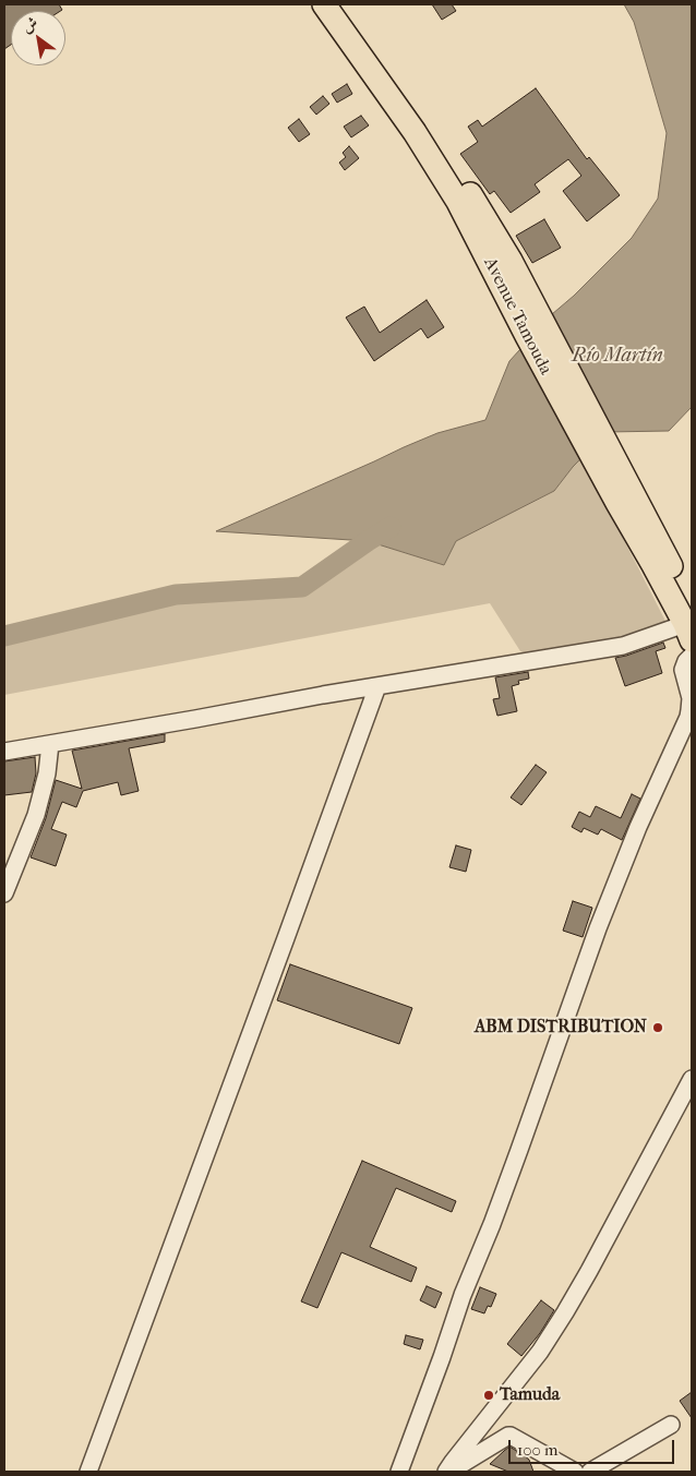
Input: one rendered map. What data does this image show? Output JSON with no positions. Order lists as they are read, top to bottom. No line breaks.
{"streets":{"highway":["Avenue Tamouda"]},"water":["Río Martín"],"places":["ABM DISTRIBUTION","Tamuda"],"scale_bar":"100 m","north":"top left"}
